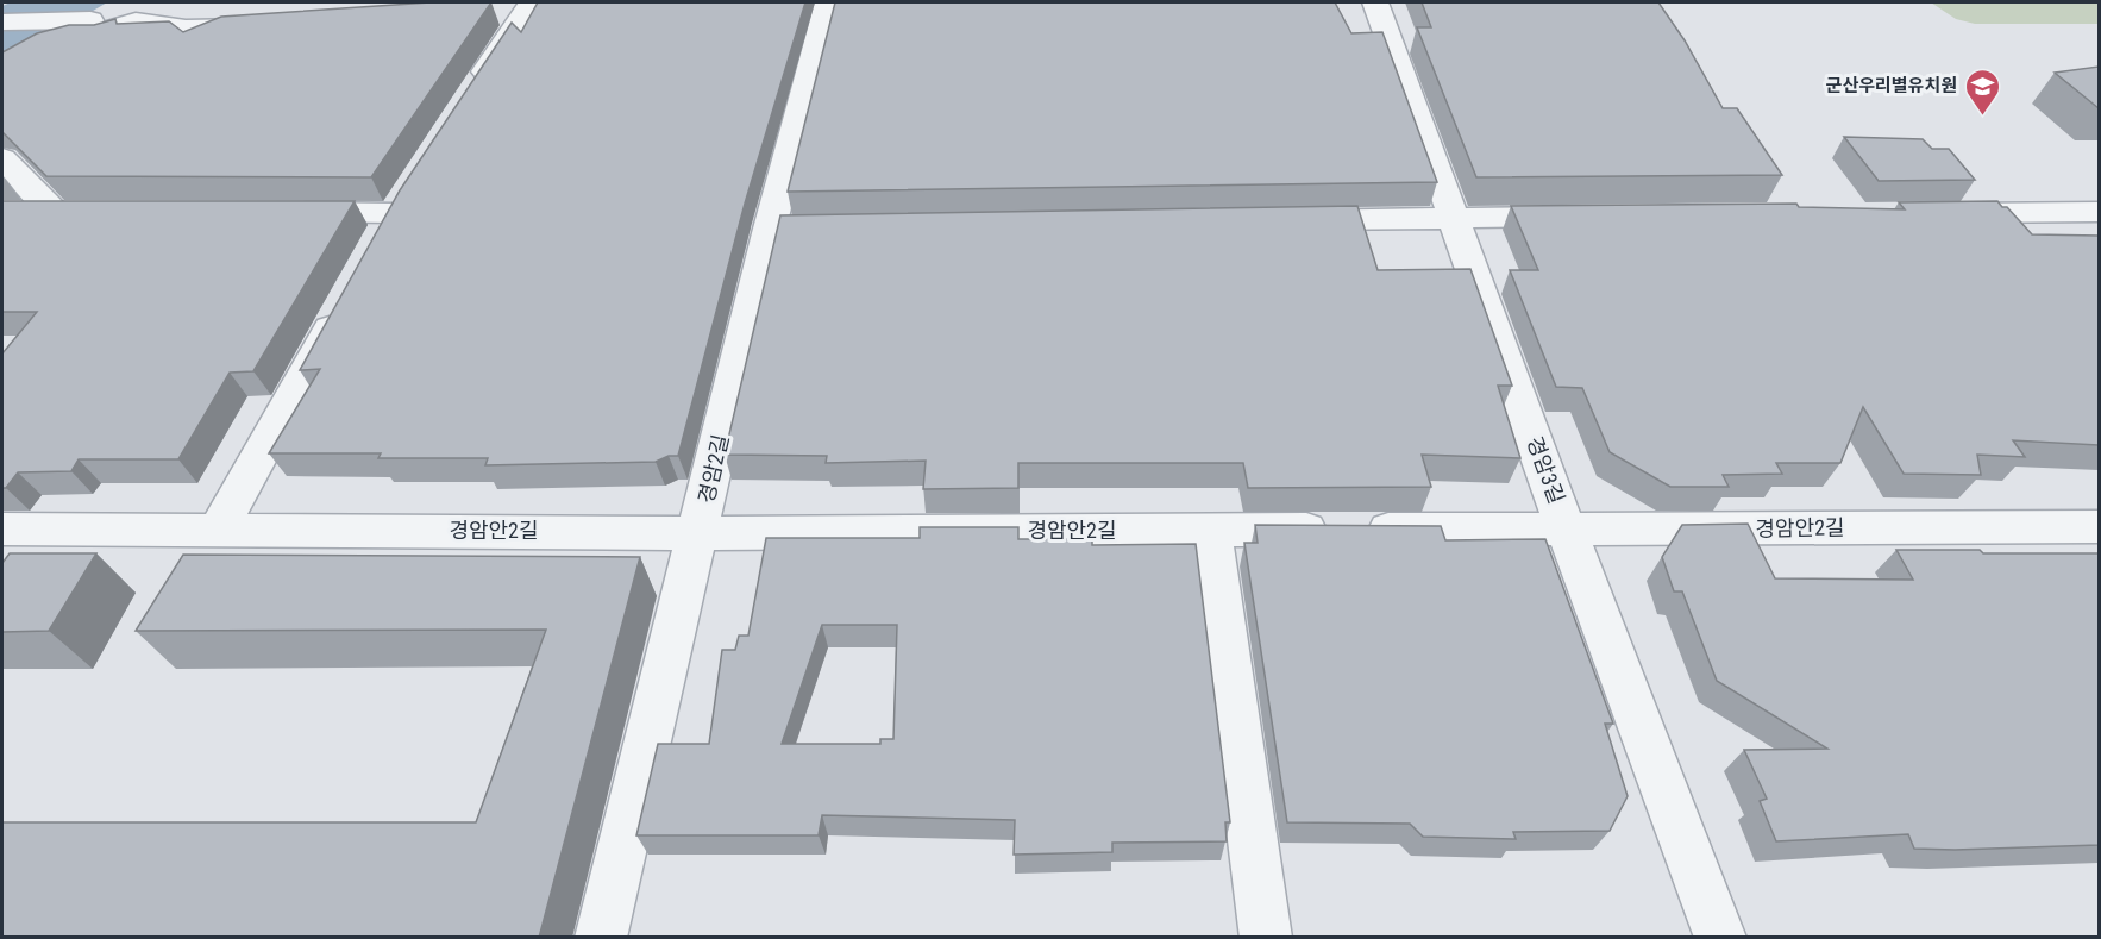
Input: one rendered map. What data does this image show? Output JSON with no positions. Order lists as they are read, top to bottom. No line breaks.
{"streets":{"street":["경암2길","경암3길","경암안2길"]},"crossings":[["경암2길","경암안2길"],["경암3길","경암안2길"]],"places":{"school or university":["군산우리별유치원"]}}
